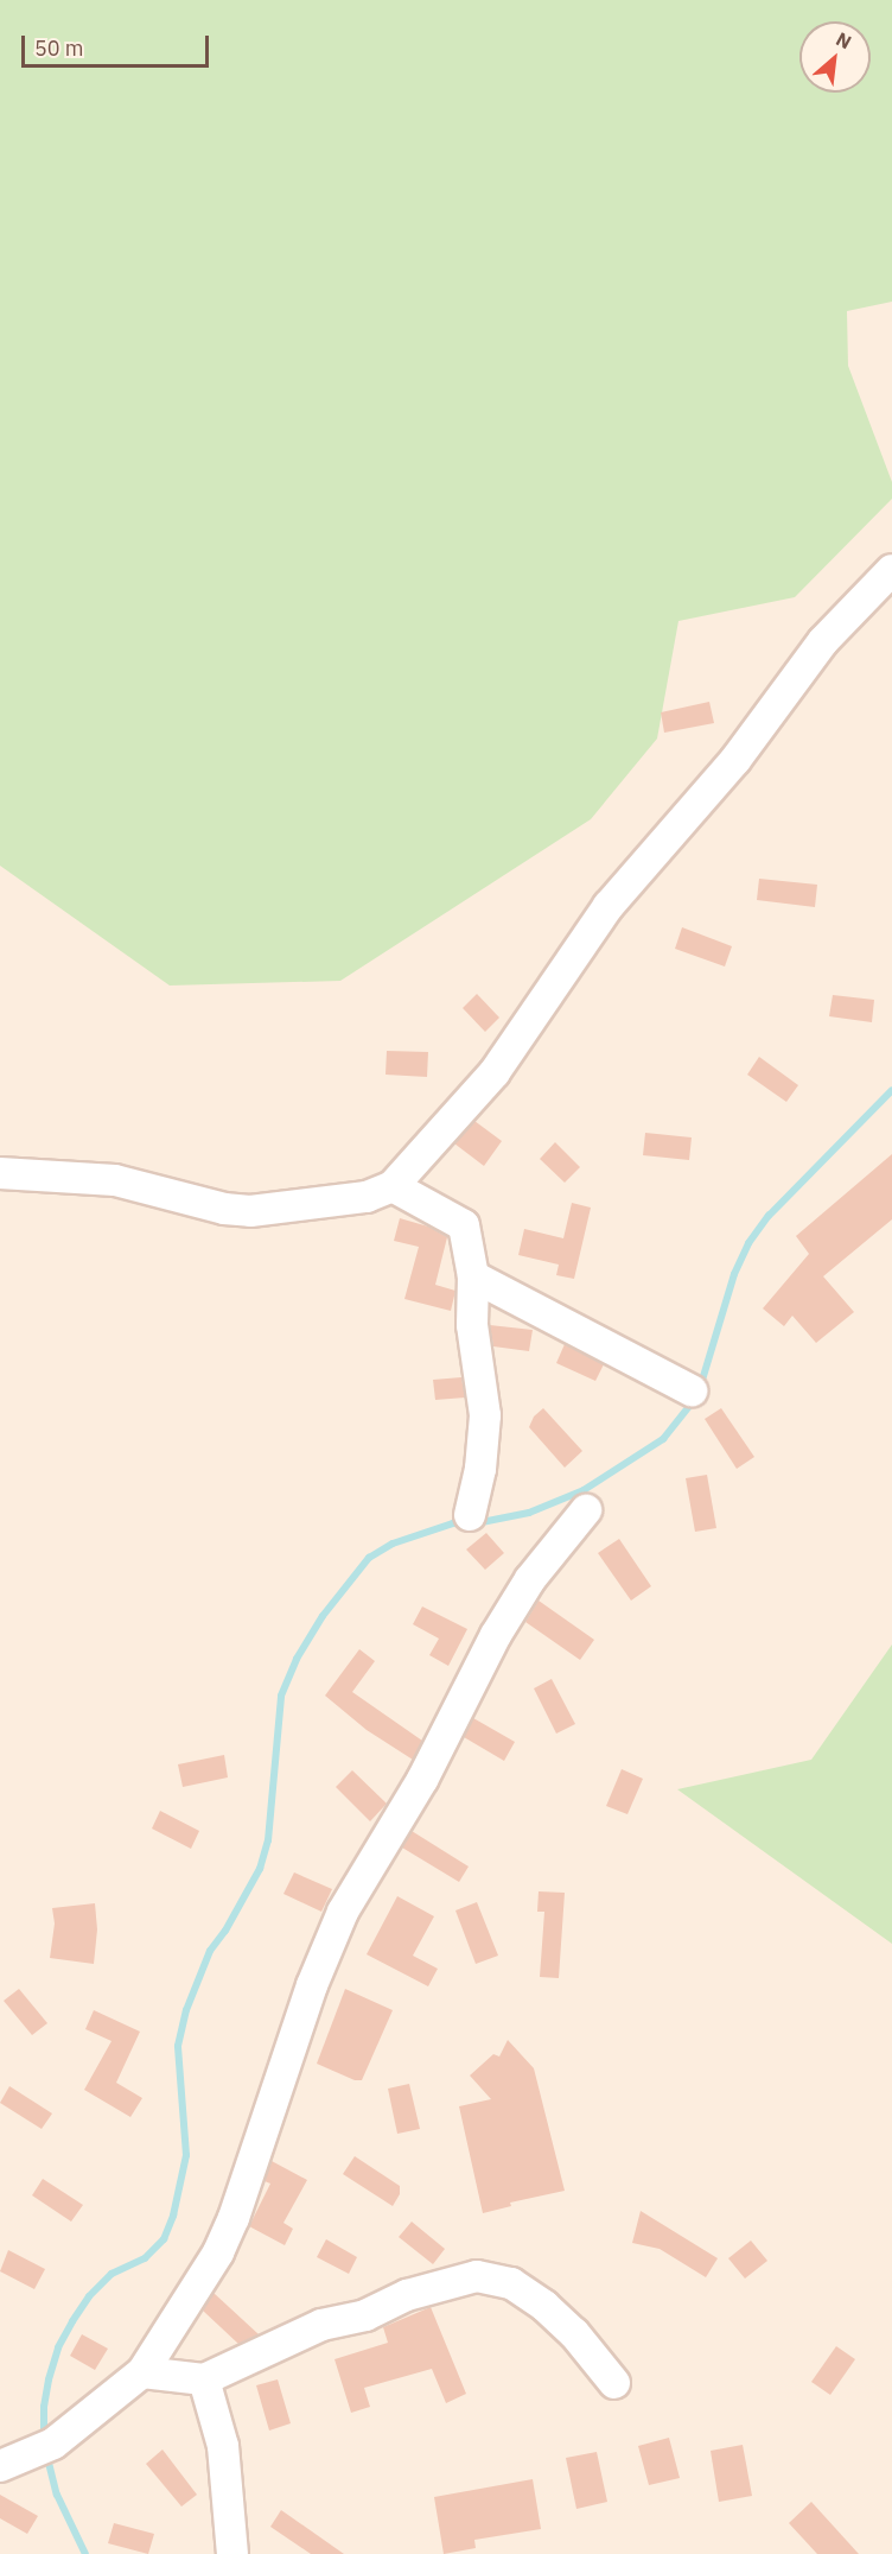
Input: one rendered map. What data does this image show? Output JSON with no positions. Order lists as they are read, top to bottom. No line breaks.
{"scale_bar":"50 m","north":"top right"}
